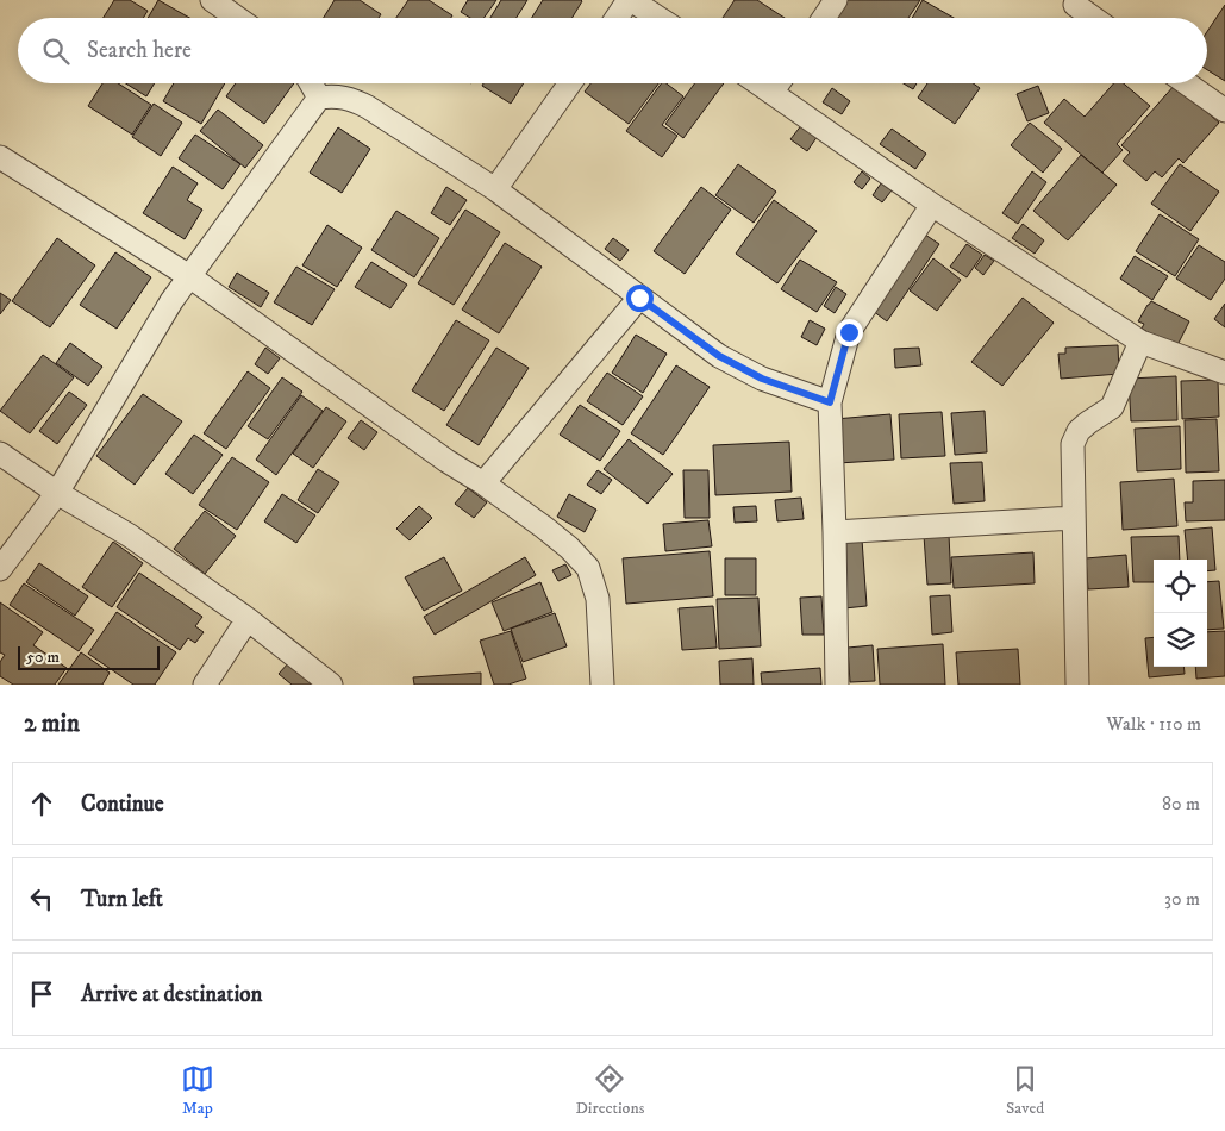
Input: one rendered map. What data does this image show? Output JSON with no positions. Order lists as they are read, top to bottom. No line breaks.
{"scale_bar":"50 m","page":{"search":"Search here","scale":"50 m","heading":["2 min","Walk · 110 m"],"list":[["Continue","80 m"],["Turn left","30 m"],"Arrive at destination"],"nav":["Map","Directions","Saved"]}}
